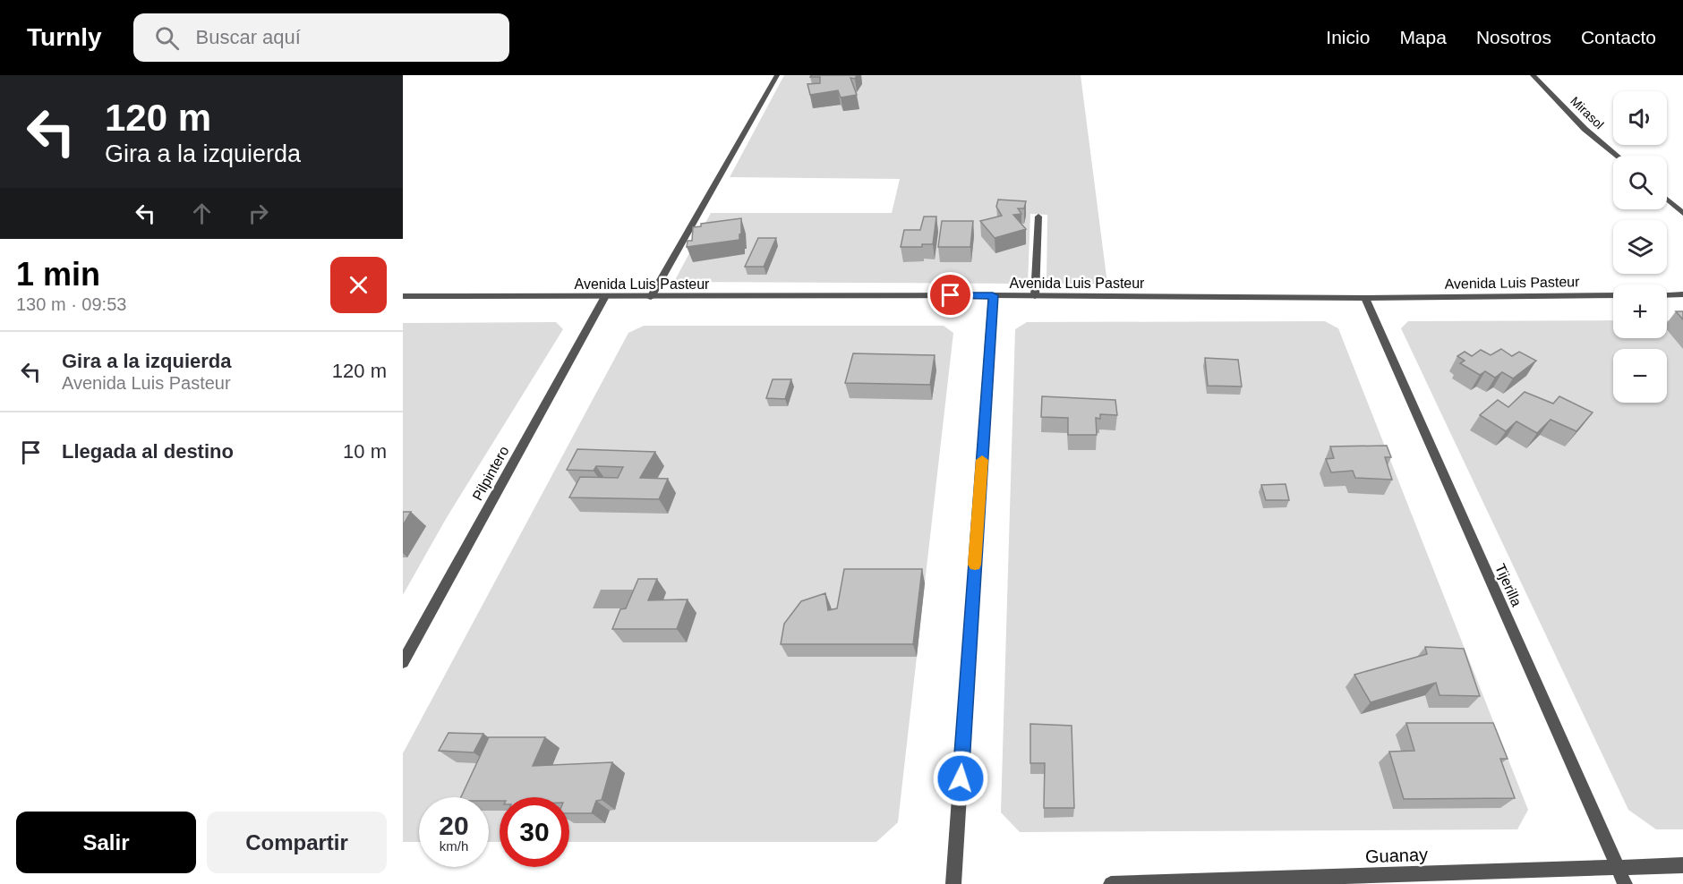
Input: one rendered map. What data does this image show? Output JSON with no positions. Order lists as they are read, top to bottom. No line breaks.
{"streets":{"street":["Mirasol","Avenida Luis Pasteur","Pilpintero","Tijerilla","Guanay"]},"crossings":[["Avenida Luis Pasteur","Pilpintero"],["Avenida Luis Pasteur","Tijerilla"],["Tijerilla","Guanay"]],"page":{"header":"Turnly","search":"Buscar aquí","nav":["Inicio","Mapa","Nosotros","Contacto"],"turn":["120 m","Gira a la izquierda"],"map_buttons":["+","−"],"heading":["1 min","130 m · 09:53"],"list":[{"name":"Gira a la izquierda","note":"Avenida Luis Pasteur","value":"120 m"},{"name":"Llegada al destino","value":"10 m"}],"speed":"20 km/h","limit":"30","buttons":["Salir","Compartir"]}}
